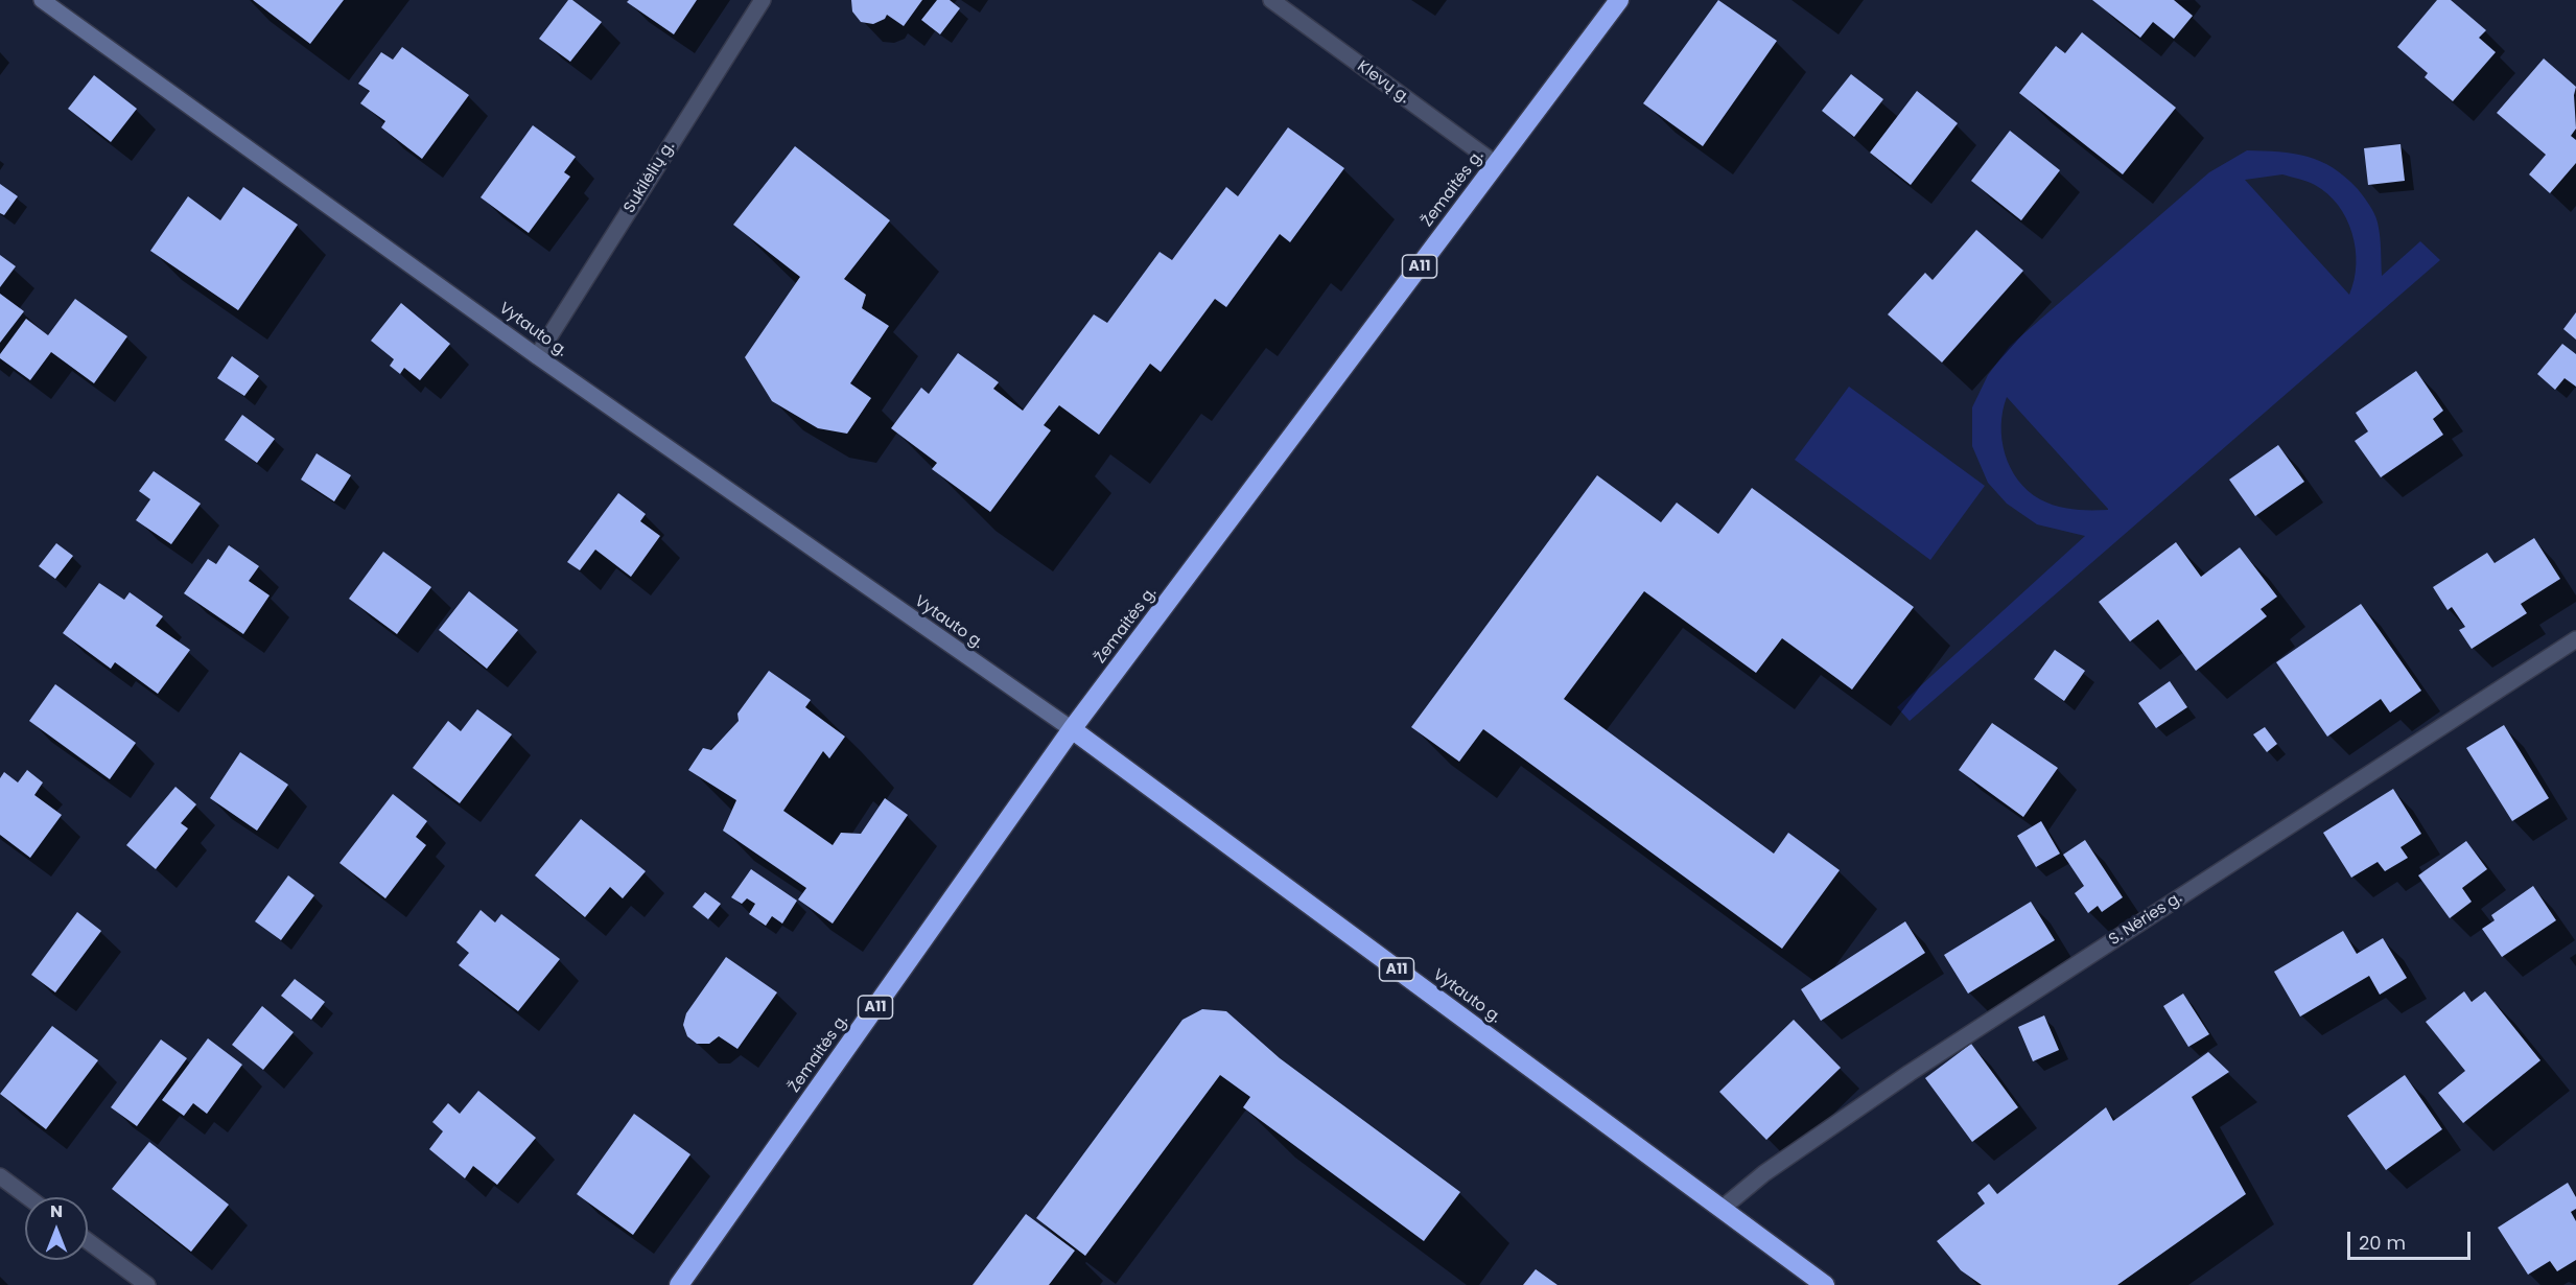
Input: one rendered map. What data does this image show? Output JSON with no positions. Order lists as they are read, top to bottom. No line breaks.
{"streets":{"highway":["Žemaitės g.","A11","Vytauto g."],"street":["Klevų g.","Sukilėlių g.","S. Nėries g."]},"crossings":[["Klevų g.","Žemaitės g."],["Sukilėlių g.","Vytauto g."],["Žemaitės g.","Vytauto g."],["Vytauto g.","S. Nėries g."]],"scale_bar":"20 m","north":"top"}
